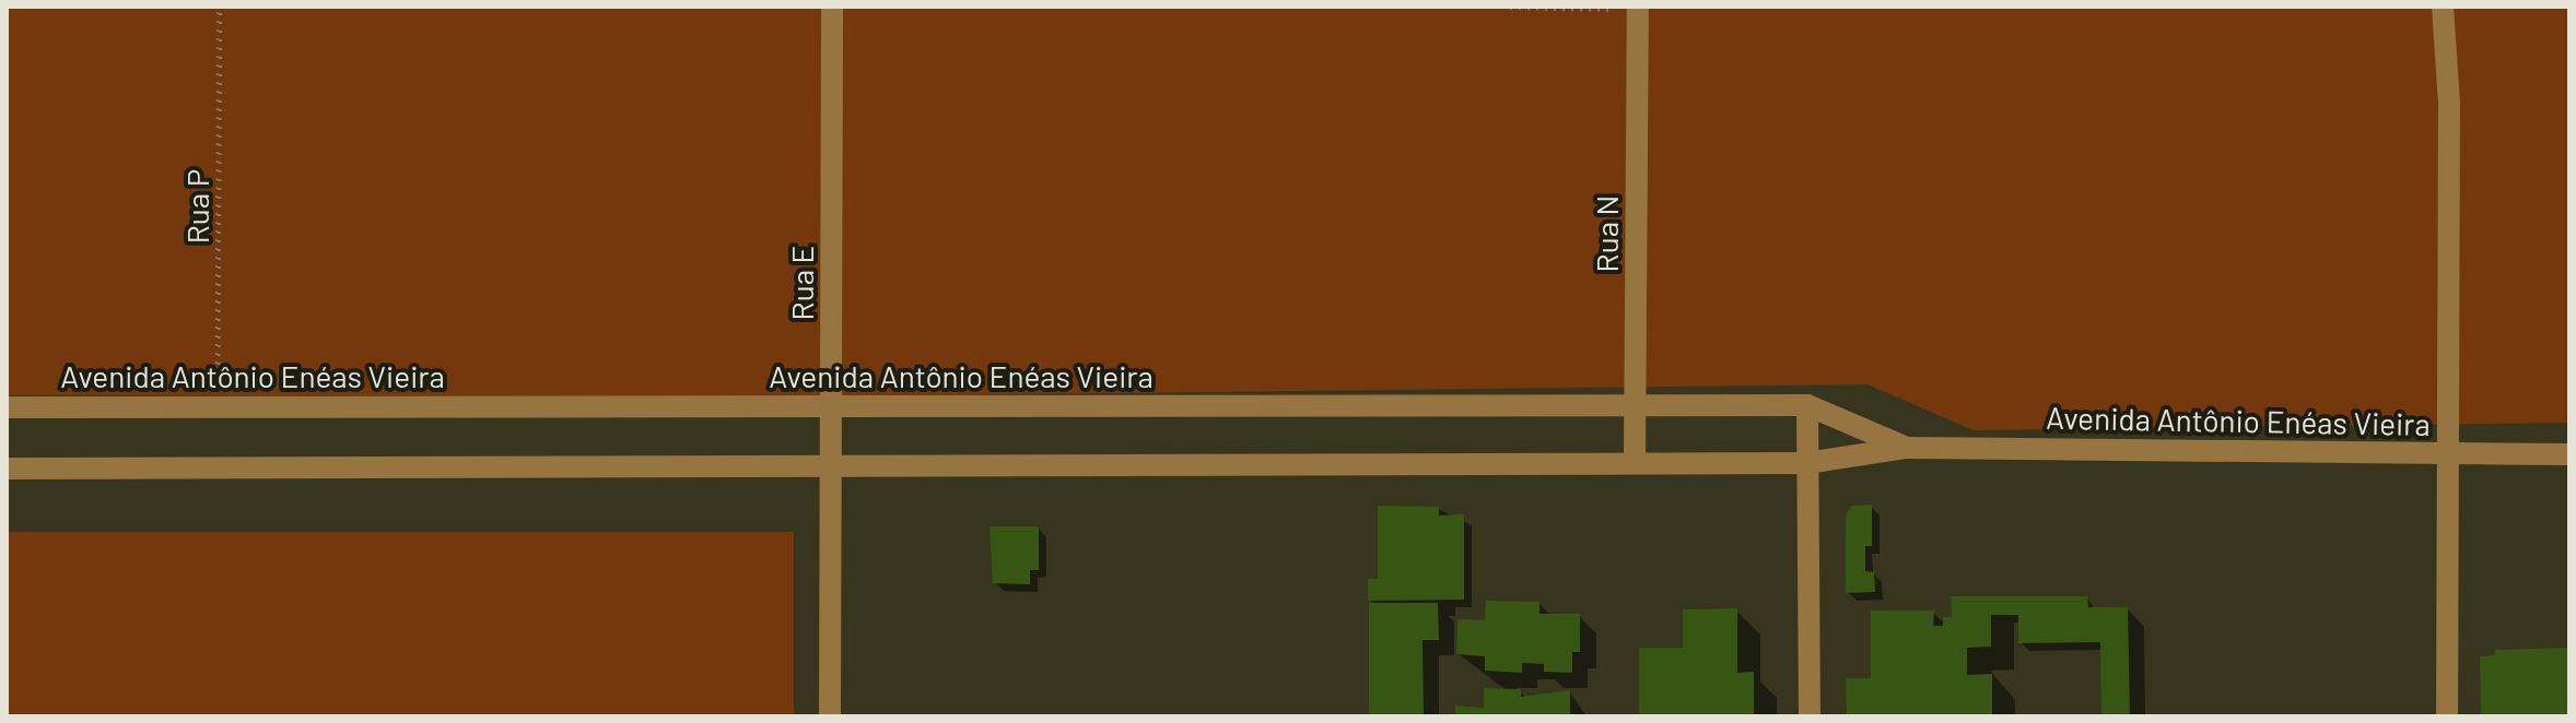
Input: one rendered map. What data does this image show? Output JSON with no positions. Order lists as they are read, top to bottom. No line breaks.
{"streets":{"street":["Rua N","Rua E","Avenida Antônio Enéas Vieira"],"path":["Rua P"]},"crossings":[["Rua P","Avenida Antônio Enéas Vieira"],["Rua N","Avenida Antônio Enéas Vieira"],["Rua E","Avenida Antônio Enéas Vieira"]]}
